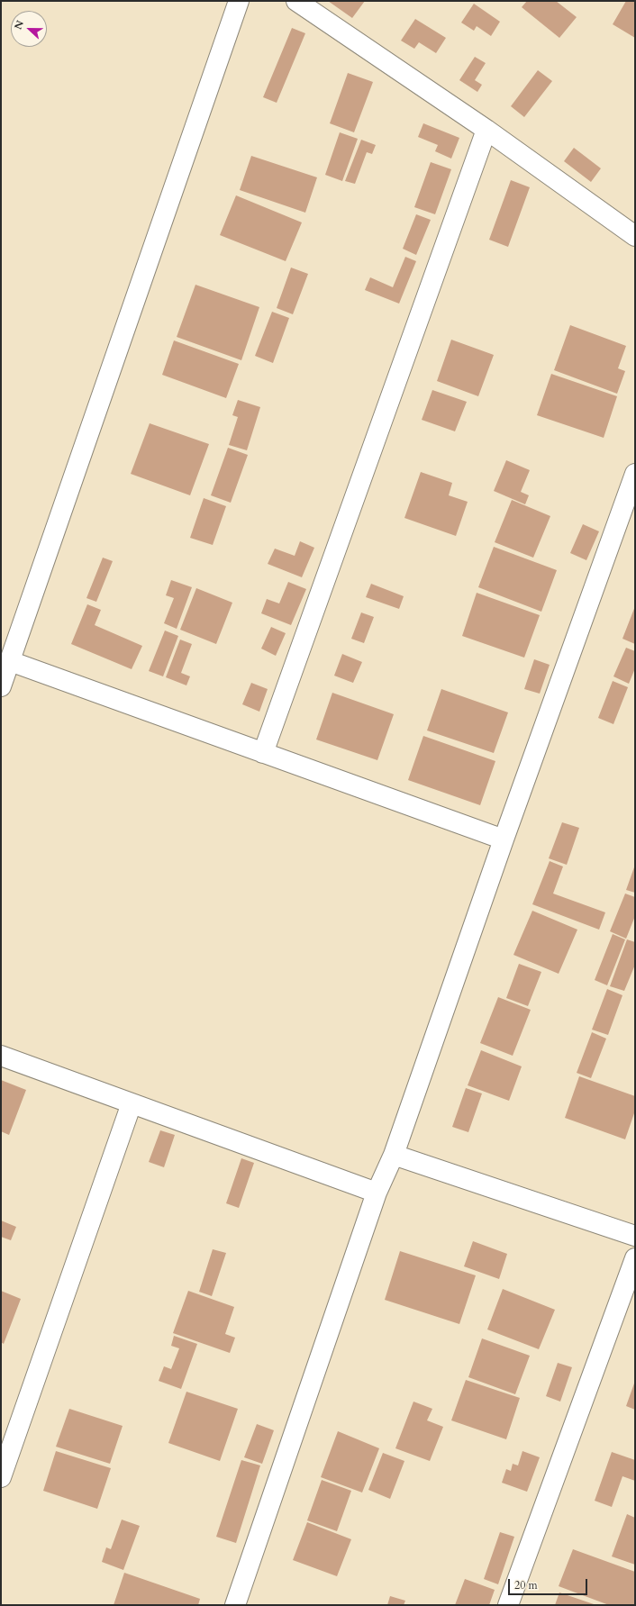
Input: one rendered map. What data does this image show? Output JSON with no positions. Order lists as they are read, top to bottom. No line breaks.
{"scale_bar":"20 m","north":"left"}
